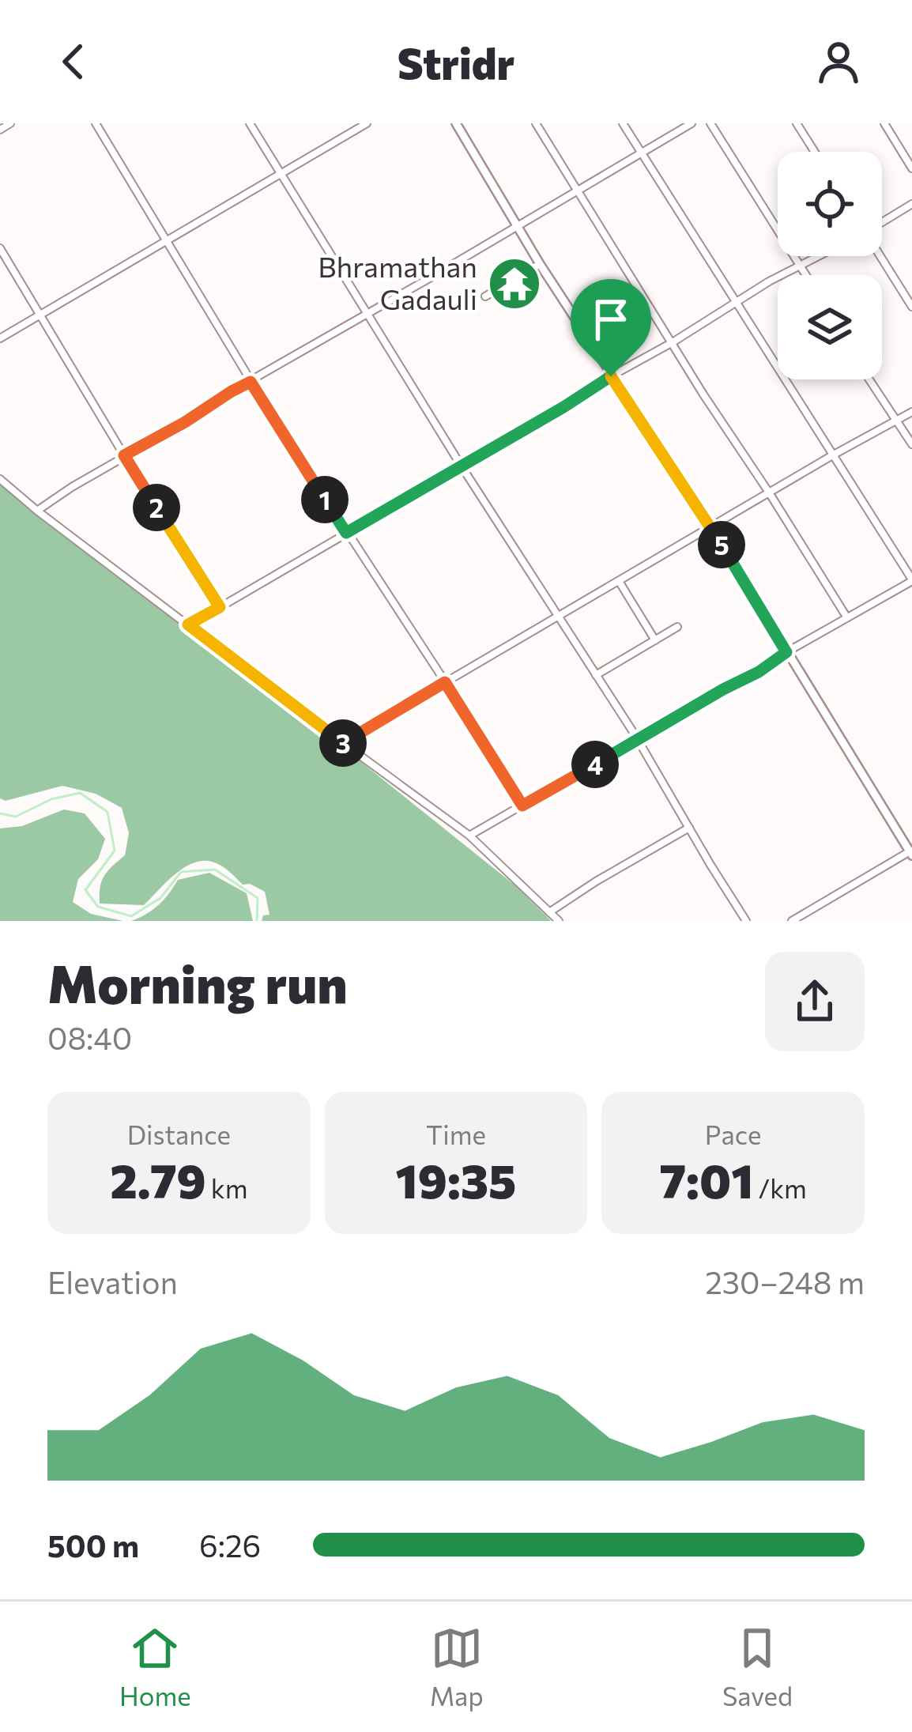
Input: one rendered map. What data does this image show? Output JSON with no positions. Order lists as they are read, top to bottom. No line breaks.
{"places":{"temple":["Bhramathan Gadauli"]},"page":{"header":"Stridr","pins":["1","2","5","3","4"],"heading":["Morning run","08:40"],"stats":[["Distance","2.79 km"],["Time","19:35"],["Pace","7:01 /km"]],"chart":["Elevation","230–248 m"],"list":[{"name":"500 m","note":"6:26"}],"tabs":["Home","Map","Saved"]}}
